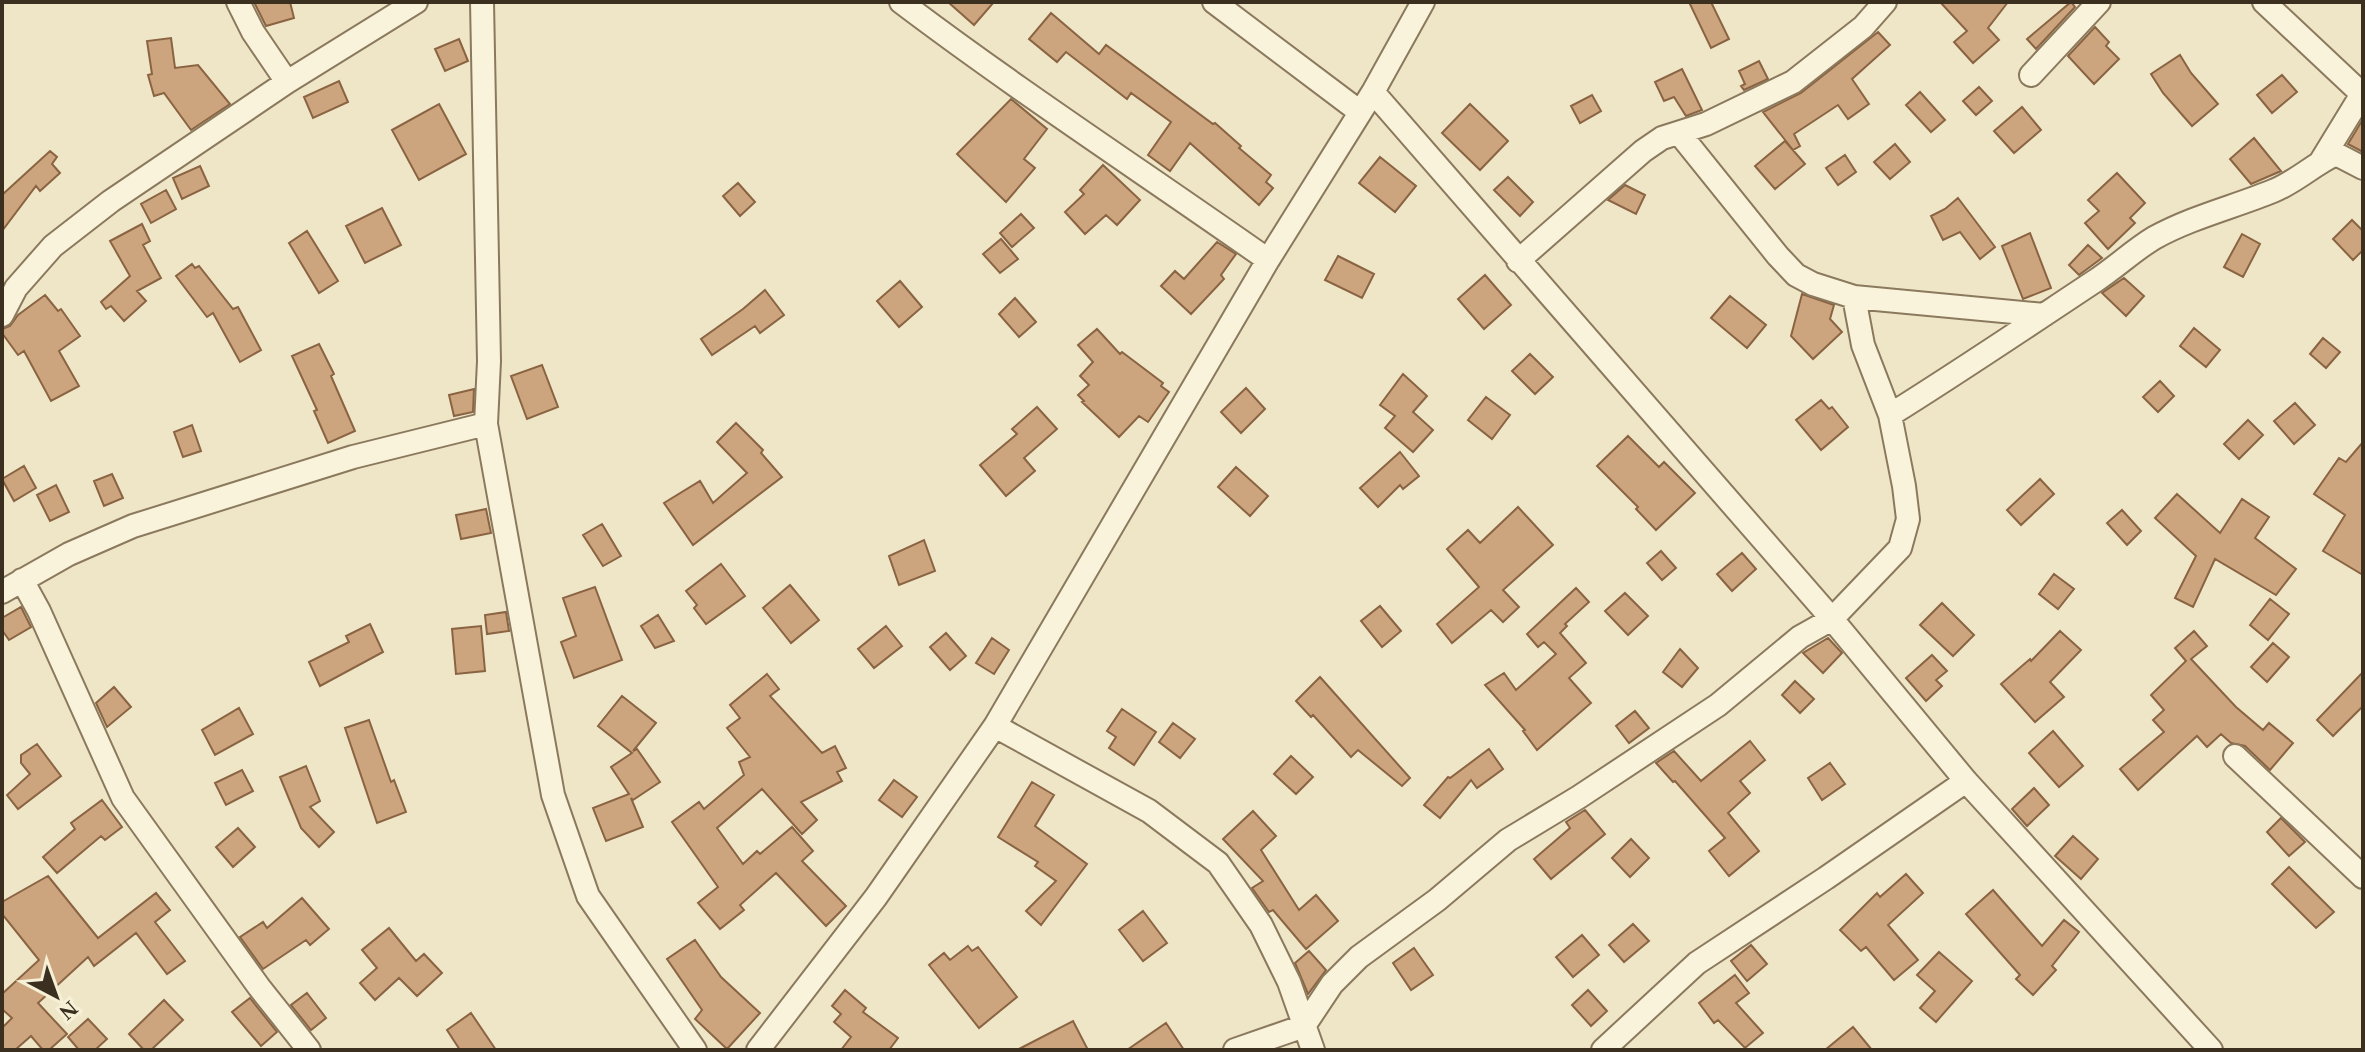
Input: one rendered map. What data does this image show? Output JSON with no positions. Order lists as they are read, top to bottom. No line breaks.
{"north":"bottom right"}
